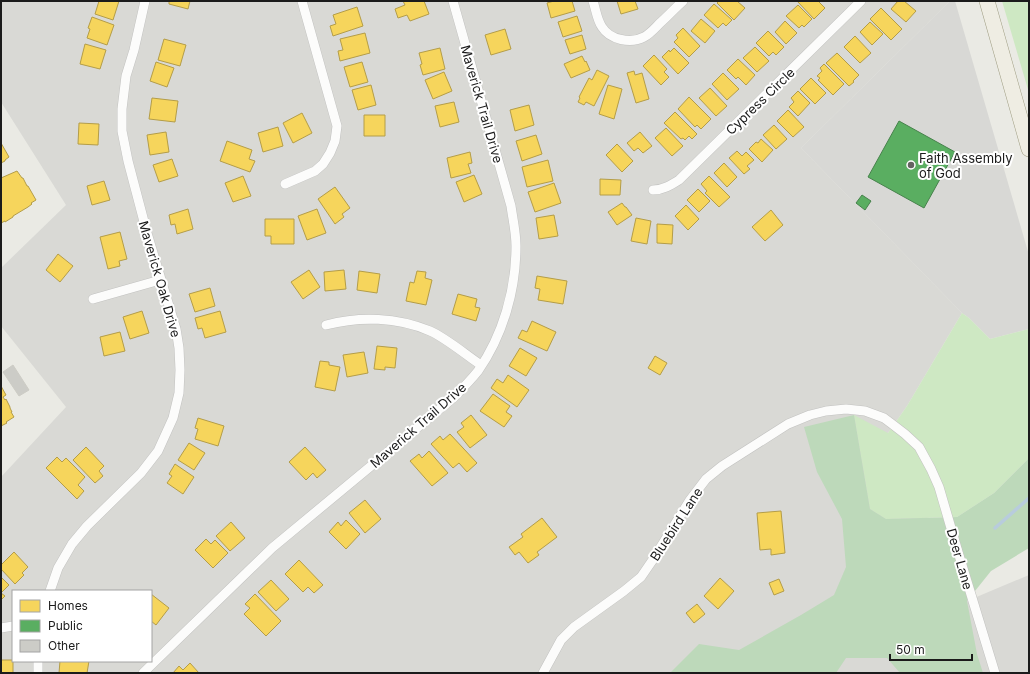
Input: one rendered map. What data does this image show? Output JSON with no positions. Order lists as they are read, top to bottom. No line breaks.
{"streets":{"street":["Cypress Circle","Maverick Trail Drive","Maverick Oak Drive","Bluebird Lane","Deer Lane"]},"crossings":[["Bluebird Lane","Deer Lane"]],"places":["Faith Assembly of God"],"legend":["Homes","Public","Other"],"scale_bar":"50 m"}
